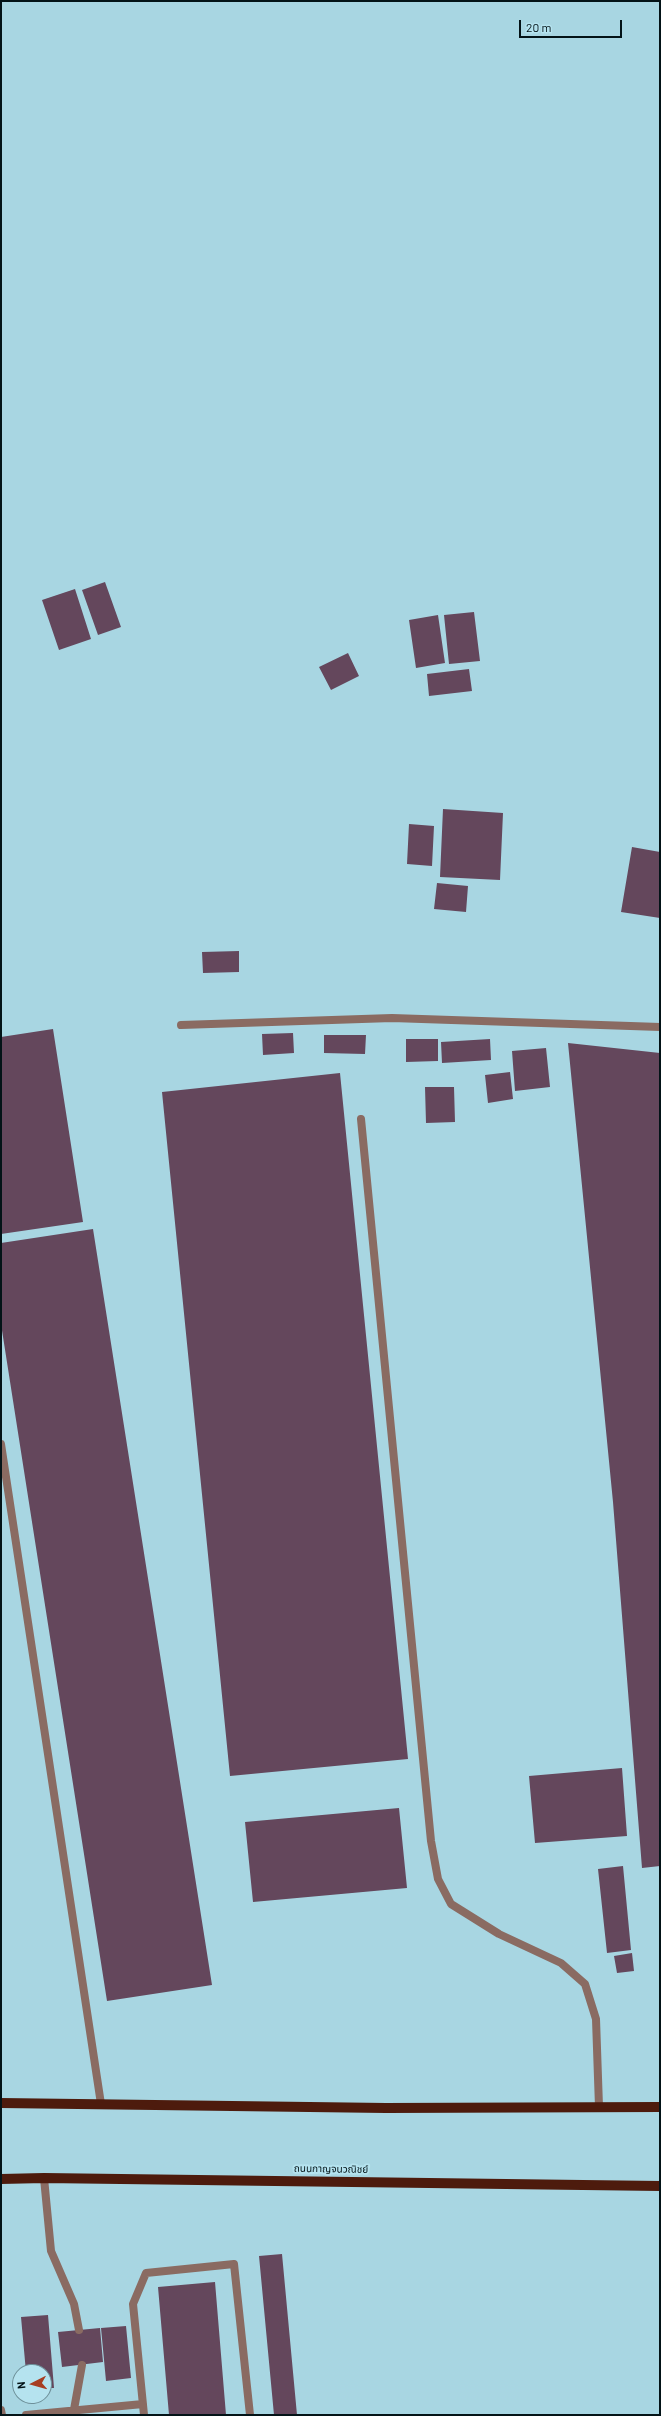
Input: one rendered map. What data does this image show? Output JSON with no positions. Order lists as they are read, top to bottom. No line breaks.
{"streets":{"main road":["ถนนกาญจนวณิชย์"]},"scale_bar":"20 m","north":"left"}
